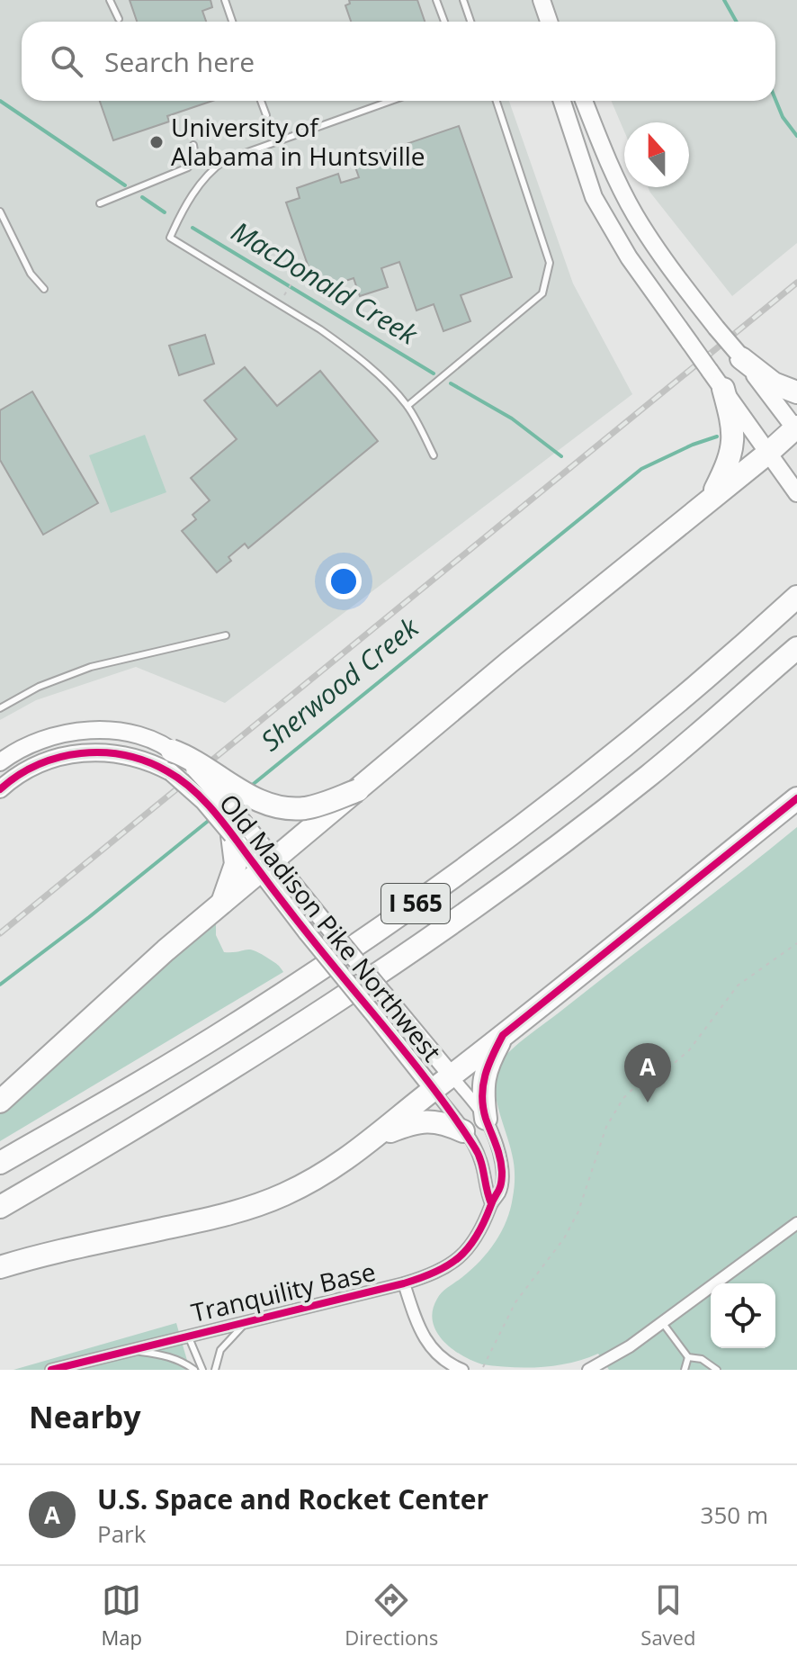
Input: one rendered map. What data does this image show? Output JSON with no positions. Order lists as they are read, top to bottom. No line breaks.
{"streets":{"highway":["I 565"],"main road":["Old Madison Pike Northwest"],"street":["Tranquility Base"]},"crossings":[["Old Madison Pike Northwest","Tranquility Base"]],"water":["MacDonald Creek","Sherwood Creek"],"places":["University of Alabama in Huntsville"],"north":"top","page":{"search":"Search here","pins":"A","heading":"Nearby","list":[{"mark":"A","name":"U.S. Space and Rocket Center","note":"Park","value":"350 m"}],"nav":["Map","Directions","Saved"]}}
